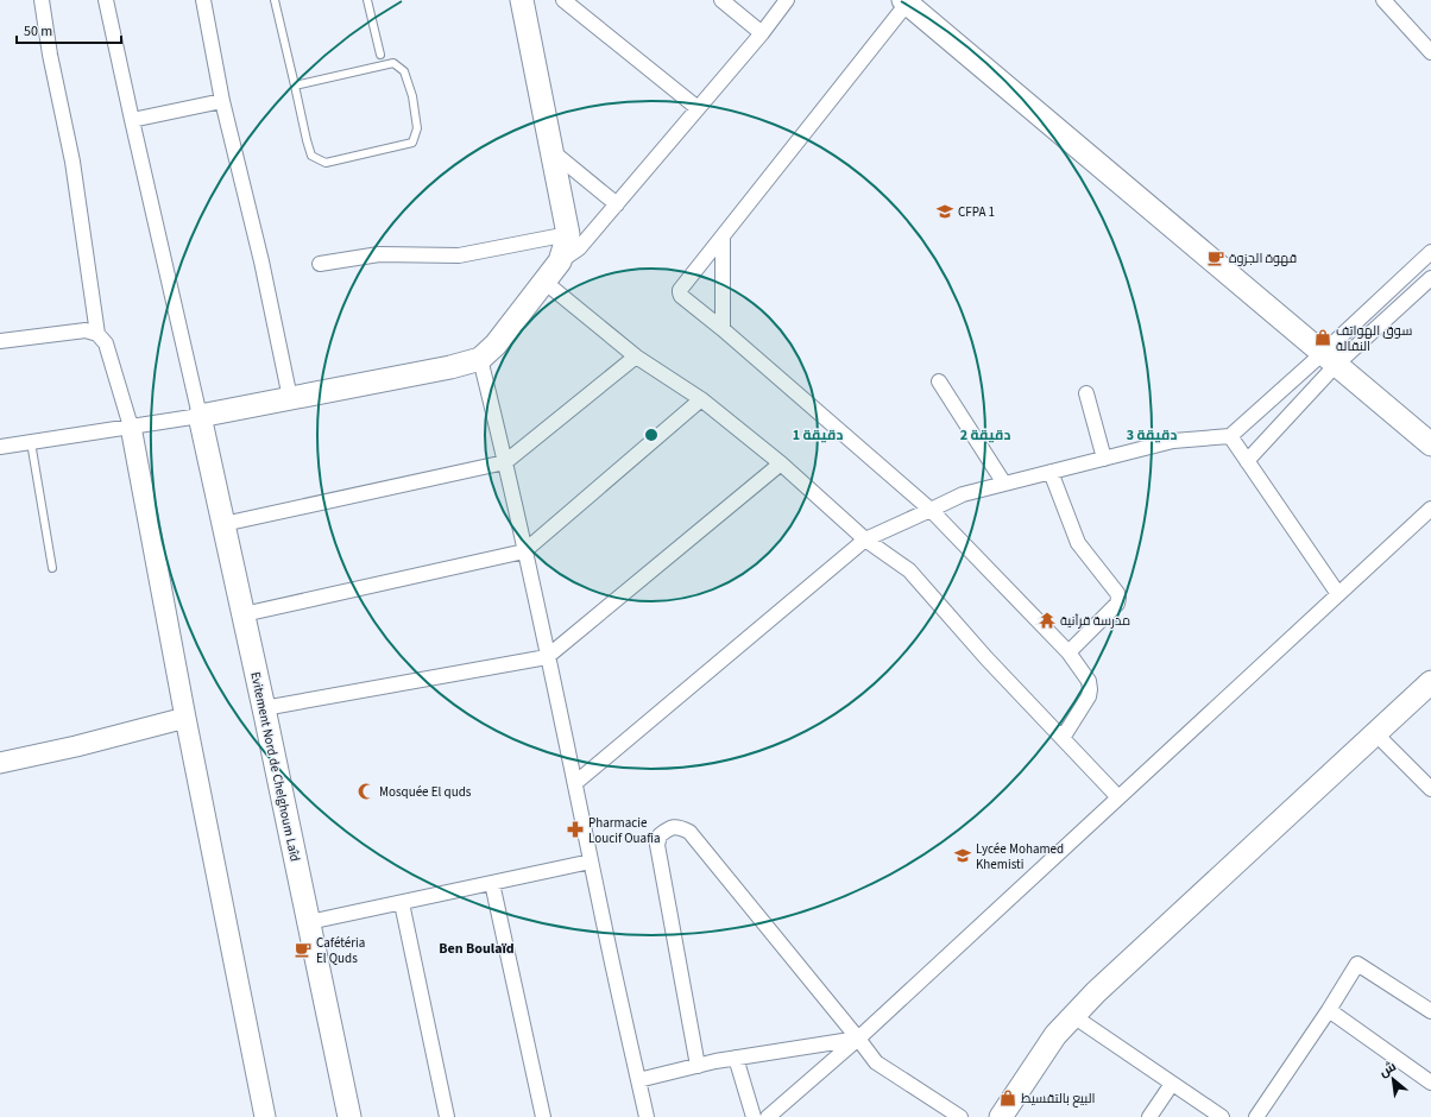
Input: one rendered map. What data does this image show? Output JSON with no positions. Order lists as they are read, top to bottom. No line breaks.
{"streets":{"main road":["Evitement Nord de Chelghoum Laîd"]},"districts":["Ben Boulaïd"],"places":{"school or university":["CFPA 1","Lycée Mohamed Khemisti"],"cafe":["قهوة الجزوة","Cafétéria El Quds"],"shop":["سوق الهواتف النقالة","البيع بالتقسيط"],"temple":["مدرسة قرآنية"],"mosque":["Mosquée El quds"],"pharmacy":["Pharmacie Loucif Ouafia"]},"scale_bar":"50 m","north":"top left","rings":["1 دقيقة","2 دقيقة","3 دقيقة"]}
